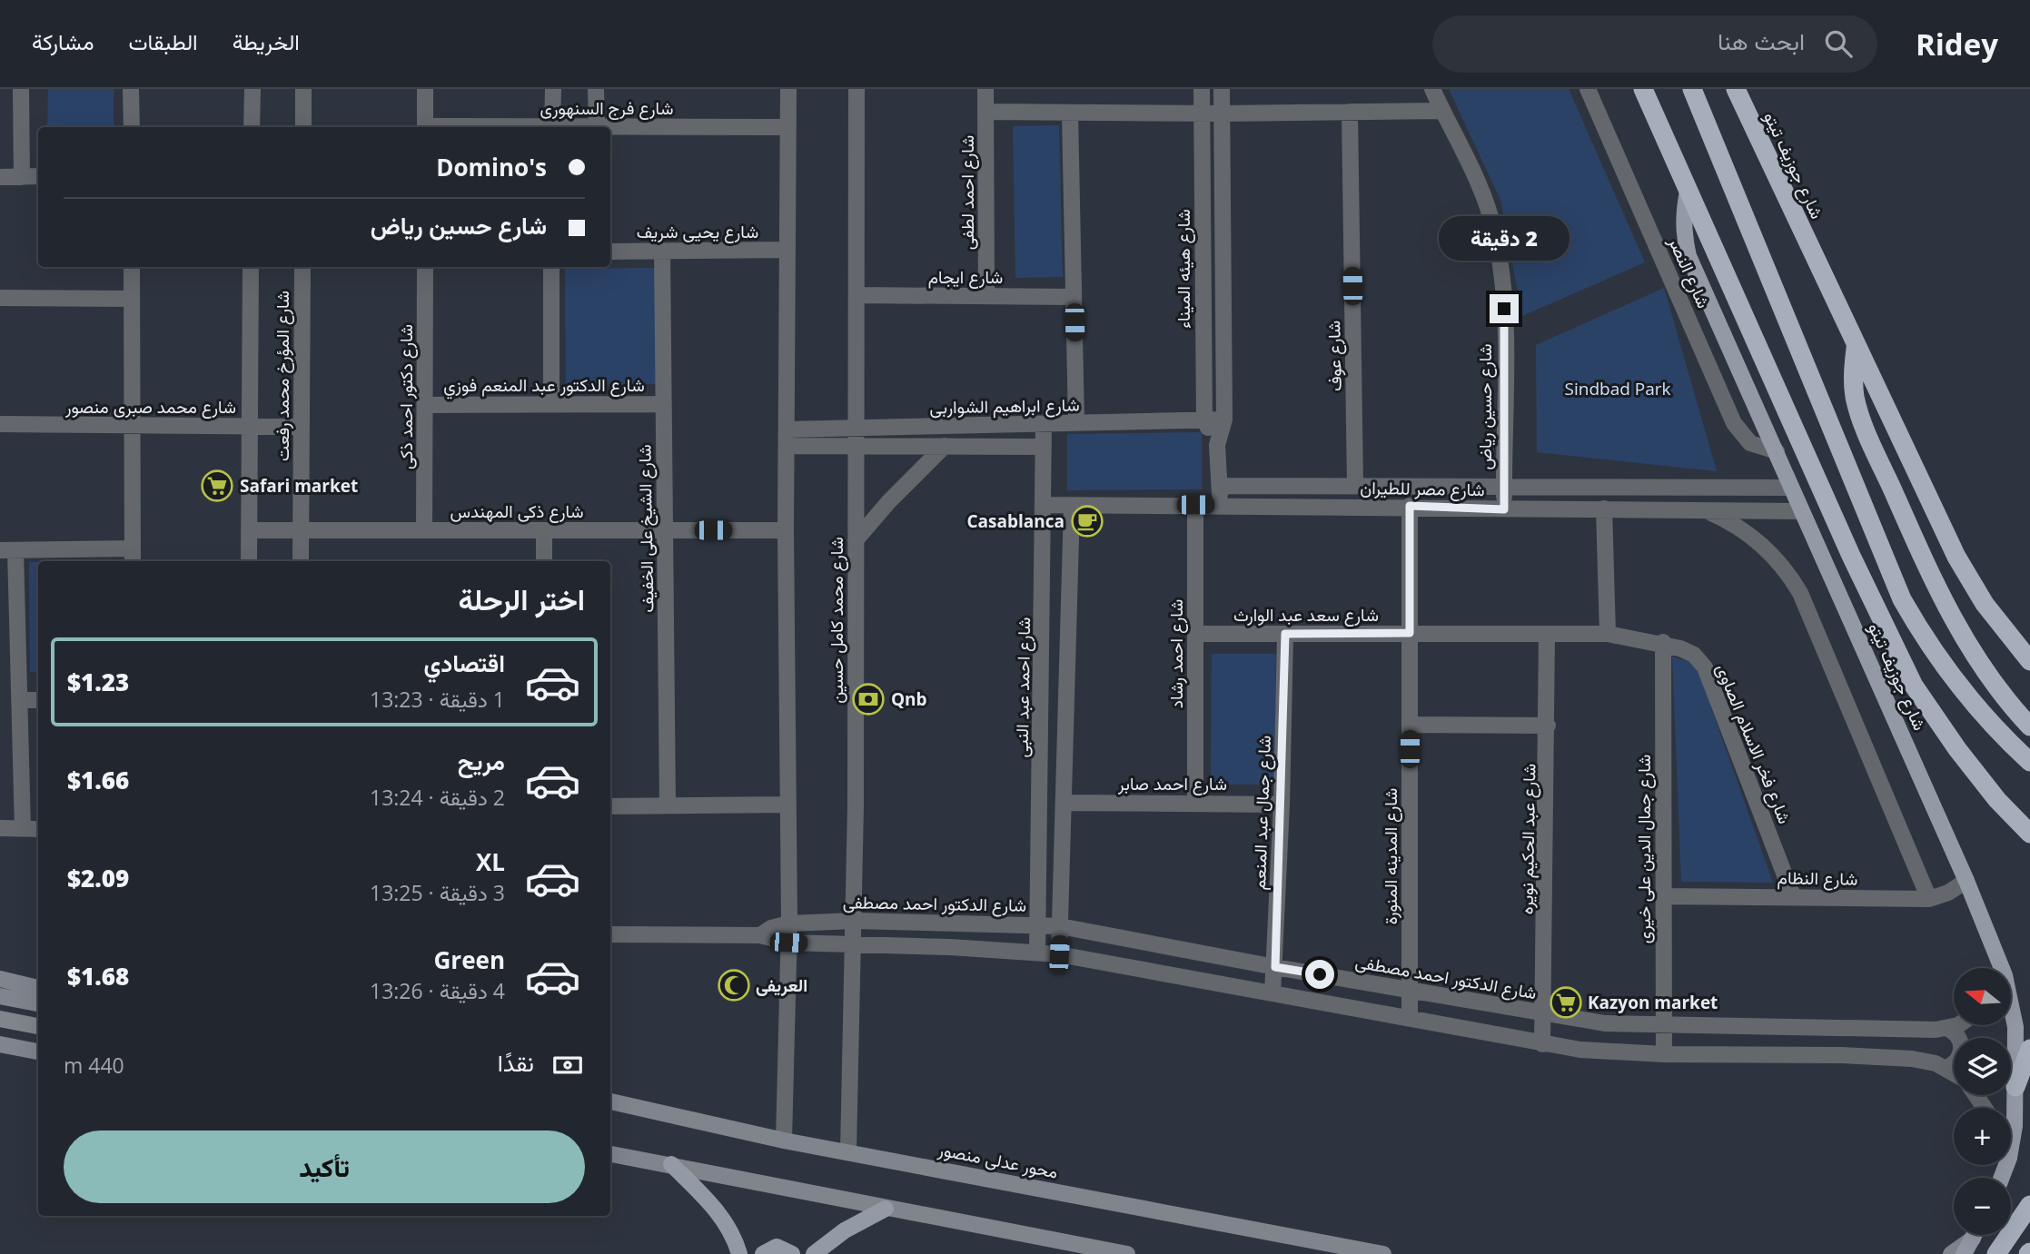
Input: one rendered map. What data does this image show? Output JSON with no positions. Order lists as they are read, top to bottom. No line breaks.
{"streets":{"highway":["شارع جوزيف تيتو"],"main road":["محور عدلى منصور"],"street":["شارع فرج السنهورى","شارع احمد لطفى","شارع يحيى شريف","شارع هيئه الميناء","شارع النصر","شارع ايجام","شارع عوف","شارع المؤرخ محمد رفعت","شارع الدكتور عبد المنعم فوزي","شارع دكتور احمد ذكى","شارع ابراهيم الشواربى","شارع محمد صبرى منصور","شارع حسين رياض","شارع مصر للطيران","شارع ذكى المهندس","شارع الشيخ على الخفيف","شارع سعد عبد الوارث","شارع محمد كامل حسين","شارع احمد رشاد","شارع احمد عبد النبى","شارع فخر الاسلام الصاوى","شارع احمد صابر","شارع جمال عبد المنعم","شارع عبد الحكيم نويره","شارع جمال الدين على خيرى","شارع المدينه المنورة","شارع النظام","شارع الدكتور احمد مصطفى"]},"crossings":[["شارع جوزيف تيتو","شارع النصر"],["شارع جوزيف تيتو","شارع مصر للطيران"],["شارع جوزيف تيتو","شارع النظام"],["شارع احمد لطفى","شارع ايجام"],["شارع يحيى شريف","شارع الشيخ على الخفيف"],["شارع هيئه الميناء","شارع ابراهيم الشواربى"],["شارع هيئه الميناء","شارع مصر للطيران"],["شارع ايجام","شارع محمد كامل حسين"],["شارع عوف","شارع مصر للطيران"],["شارع المؤرخ محمد رفعت","شارع محمد صبرى منصور"],["شارع المؤرخ محمد رفعت","شارع ذكى المهندس"],["شارع الدكتور عبد المنعم فوزي","شارع دكتور احمد ذكى"],["شارع الدكتور عبد المنعم فوزي","شارع الشيخ على الخفيف"],["شارع دكتور احمد ذكى","شارع ذكى المهندس"],["شارع ابراهيم الشواربى","شارع محمد كامل حسين"],["شارع ابراهيم الشواربى","شارع احمد عبد النبى"],["شارع حسين رياض","شارع مصر للطيران"],["شارع مصر للطيران","شارع احمد رشاد"],["شارع مصر للطيران","شارع احمد عبد النبى"],["شارع مصر للطيران","شارع المدينه المنورة"],["شارع ذكى المهندس","شارع الشيخ على الخفيف"],["شارع سعد عبد الوارث","شارع احمد رشاد"],["شارع سعد عبد الوارث","شارع فخر الاسلام الصاوى"],["شارع سعد عبد الوارث","شارع جمال عبد المنعم"],["شارع سعد عبد الوارث","شارع عبد الحكيم نويره"],["شارع سعد عبد الوارث","شارع المدينه المنورة"],["شارع محمد كامل حسين","شارع الدكتور احمد مصطفى"],["شارع محمد كامل حسين","محور عدلى منصور"],["شارع احمد رشاد","شارع احمد صابر"],["شارع احمد عبد النبى","شارع الدكتور احمد مصطفى"],["شارع فخر الاسلام الصاوى","شارع جمال الدين على خيرى"],["شارع فخر الاسلام الصاوى","شارع النظام"],["شارع احمد صابر","شارع جمال عبد المنعم"],["شارع جمال عبد المنعم","شارع الدكتور احمد مصطفى"],["شارع عبد الحكيم نويره","شارع الدكتور احمد مصطفى"],["شارع جمال الدين على خيرى","شارع النظام"],["شارع جمال الدين على خيرى","شارع الدكتور احمد مصطفى"],["شارع المدينه المنورة","شارع الدكتور احمد مصطفى"]],"parks":["Sindbad Park"],"places":{"supermarket":["Safari market","Kazyon market"],"cafe":["Casablanca"],"bank":["Qnb"],"mosque":["العريفى"]},"north":"left","page":{"header":"Ridey","search":"ابحث هنا","nav":["الخريطة","الطبقات","مشاركة"],"banner":["Domino's","شارع حسين رياض"],"bubble":"2 دقيقة","heading":"اختر الرحلة","list":[{"name":"اقتصادي","note":"1 دقيقة · 13:23","value":"$1.23"},{"name":"مريح","note":"2 دقيقة · 13:24","value":"$1.66"},{"name":"XL","note":"3 دقيقة · 13:25","value":"$2.09"},{"name":"Green","note":"4 دقيقة · 13:26","value":"$1.68"}],"map_buttons":["+","−"],"pay":["نقدًا","440 m"],"buttons":"تأكيد"}}
